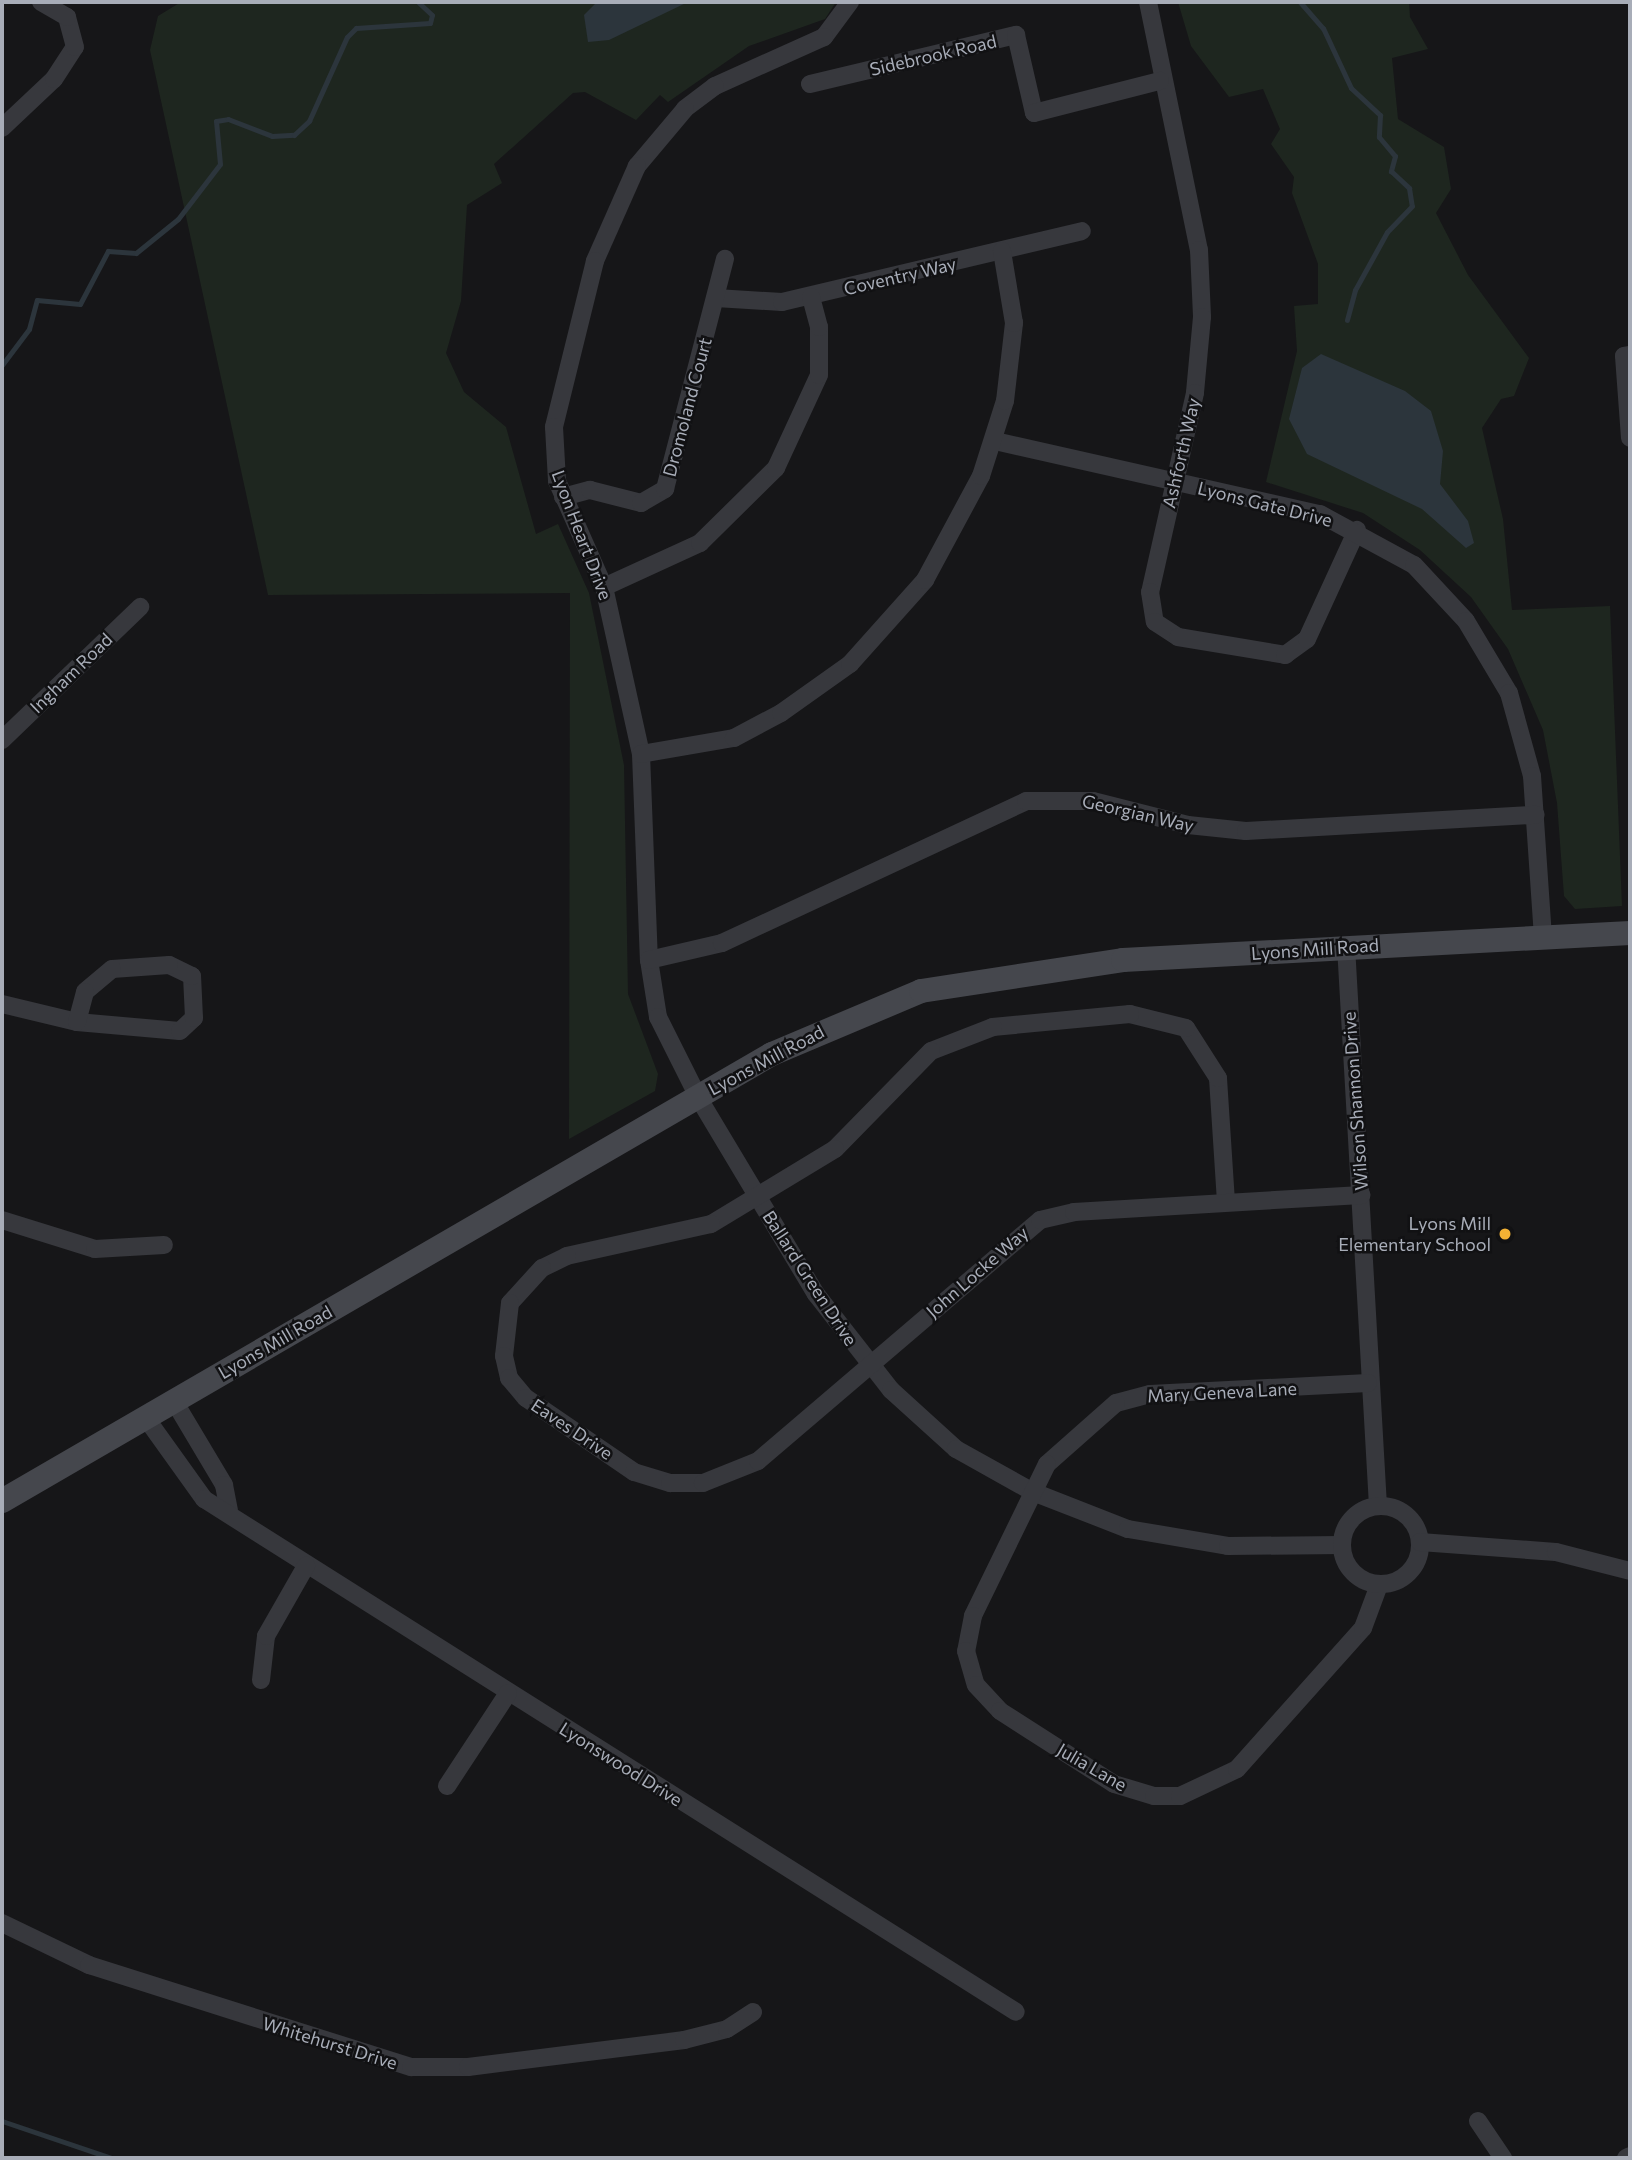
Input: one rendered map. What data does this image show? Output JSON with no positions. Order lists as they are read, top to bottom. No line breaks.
{"streets":{"main road":["Lyons Mill Road"],"street":["Sidebrook Road","Coventry Way","Dromoland Court","Ashforth Way","Lyons Gate Drive","Lyon Heart Drive","Ingham Road","Georgian Way","Wilson Shannon Drive","John Locke Way","Ballard Green Drive","Mary Geneva Lane","Eaves Drive","Lyonswood Drive","Julia Lane","Whitehurst Drive"]},"crossings":[["Sidebrook Road","Ashforth Way"],["Coventry Way","Dromoland Court"],["Dromoland Court","Lyon Heart Drive"],["Ashforth Way","Lyons Gate Drive"],["Lyons Gate Drive","Georgian Way"],["Lyons Gate Drive","Lyons Mill Road"],["Lyon Heart Drive","Georgian Way"],["Lyon Heart Drive","Lyons Mill Road"],["Lyon Heart Drive","Ballard Green Drive"],["Lyons Mill Road","Wilson Shannon Drive"],["Lyons Mill Road","Ballard Green Drive"],["Lyons Mill Road","Lyonswood Drive"],["Wilson Shannon Drive","John Locke Way"],["Wilson Shannon Drive","Ballard Green Drive"],["Wilson Shannon Drive","Mary Geneva Lane"],["Wilson Shannon Drive","Julia Lane"],["John Locke Way","Ballard Green Drive"],["John Locke Way","Eaves Drive"],["Ballard Green Drive","Mary Geneva Lane"],["Ballard Green Drive","Eaves Drive"],["Ballard Green Drive","Julia Lane"],["Mary Geneva Lane","Julia Lane"]],"places":["Lyons Mill Elementary School"]}
